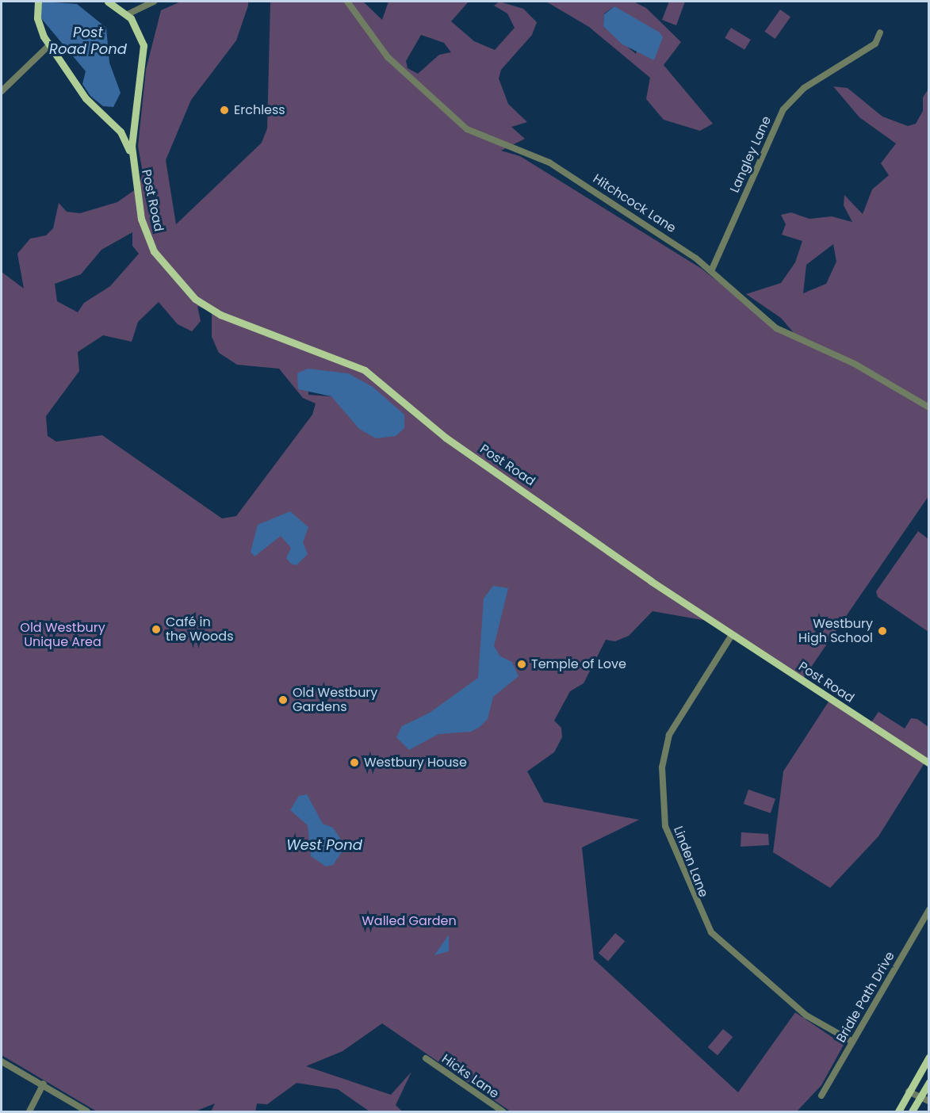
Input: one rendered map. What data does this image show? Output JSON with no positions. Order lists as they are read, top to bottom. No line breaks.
{"streets":{"main road":["Post Road"],"street":["Langley Lane","Hitchcock Lane","Linden Lane","Bridle Path Drive","Hicks Lane"]},"crossings":[["Langley Lane","Hitchcock Lane"],["Post Road","Linden Lane"],["Linden Lane","Bridle Path Drive"]],"water":["Post Road Pond","West Pond"],"parks":["Old Westbury Unique Area","Walled Garden"],"places":["Erchless","Café in the Woods","Westbury High School","Temple of Love","Old Westbury Gardens","Westbury House"]}
